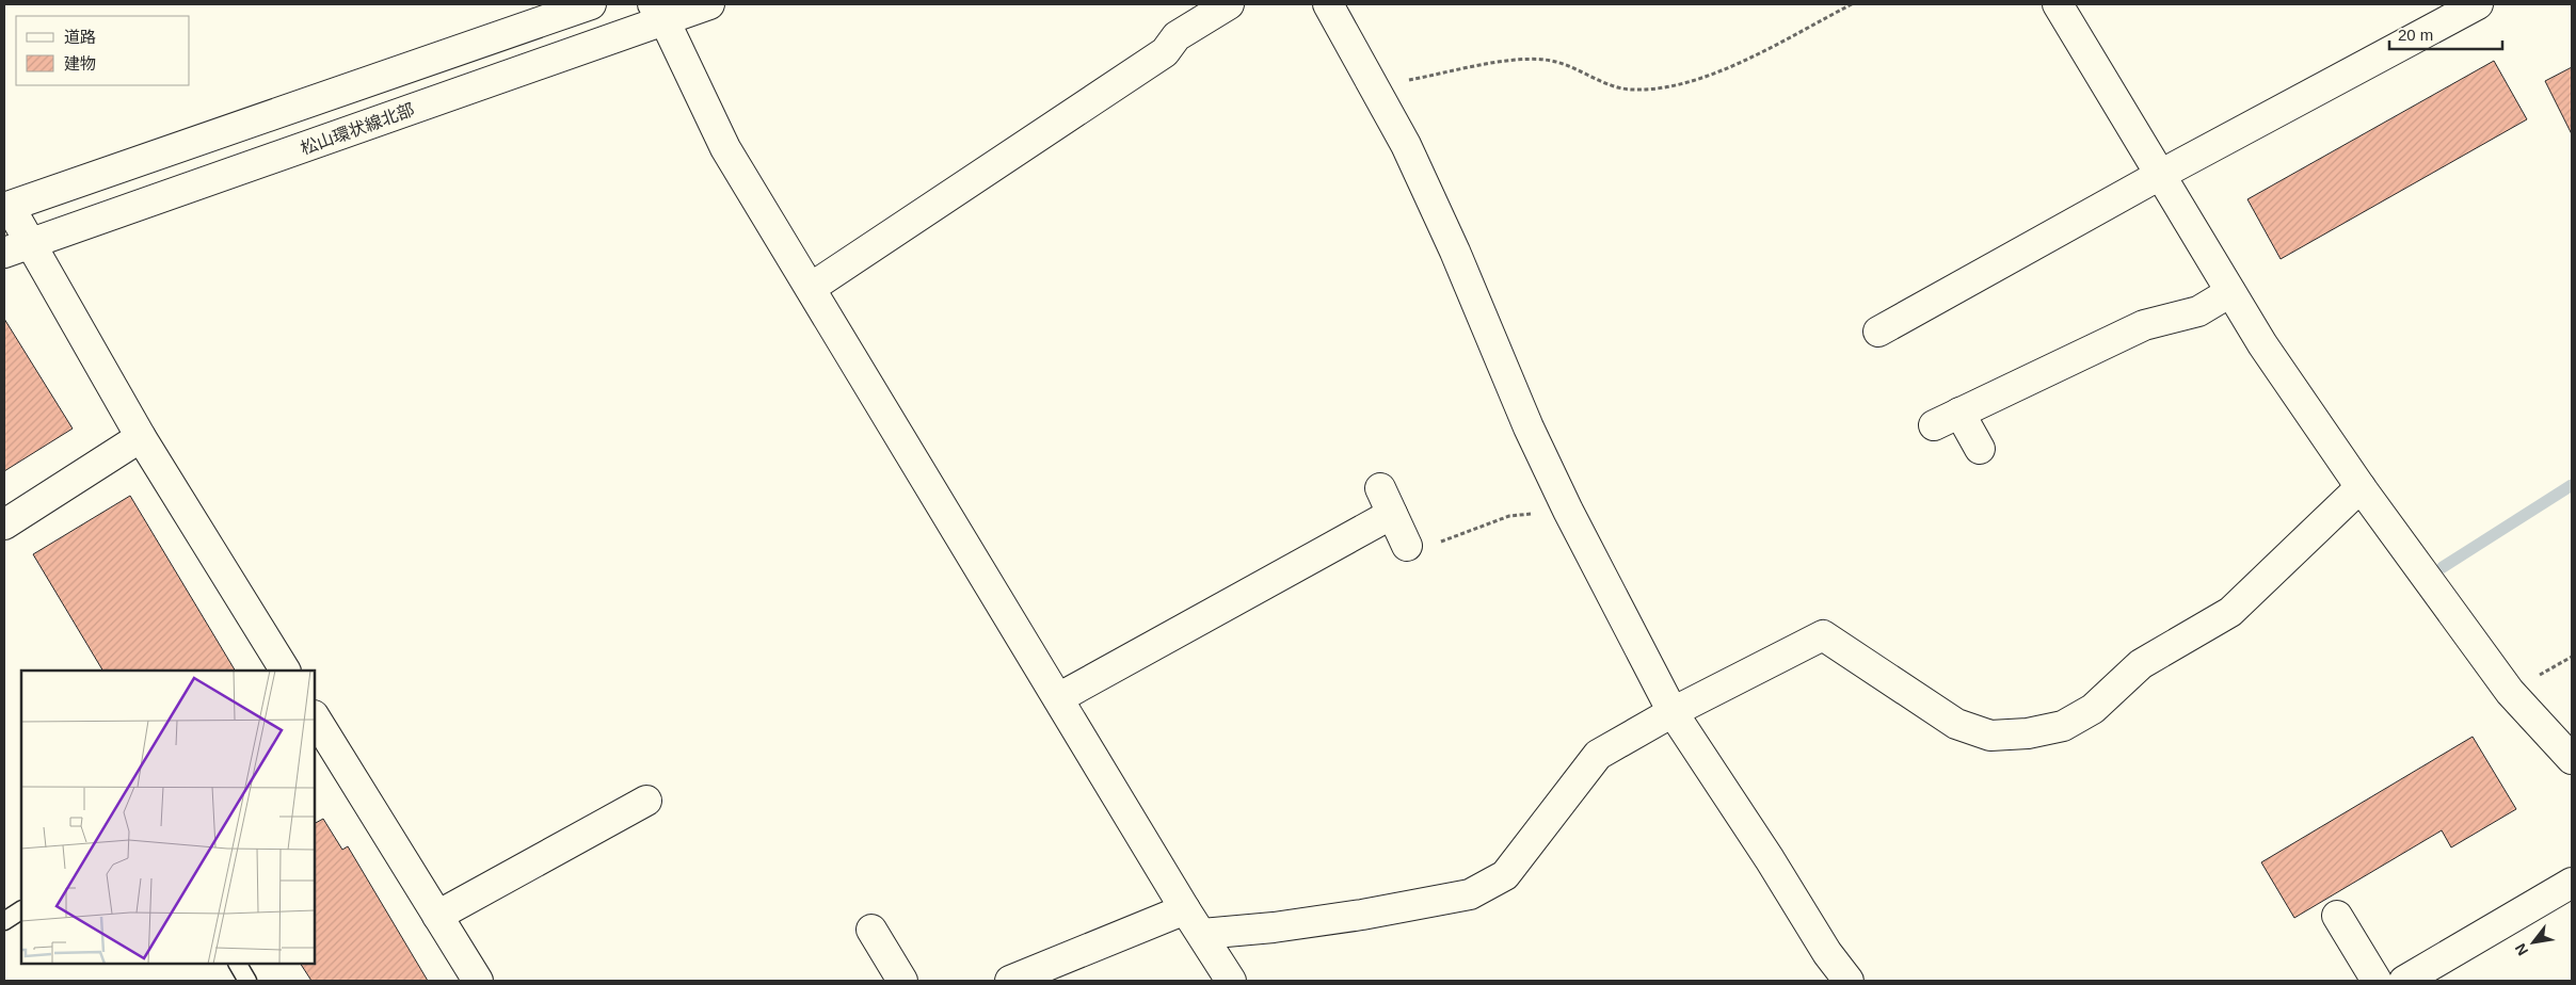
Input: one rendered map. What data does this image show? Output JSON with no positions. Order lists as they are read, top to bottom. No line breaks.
{"streets":{"street":["松山環状線北部"]},"legend":["道路","建物"],"scale_bar":"20 m","north":"bottom left"}
